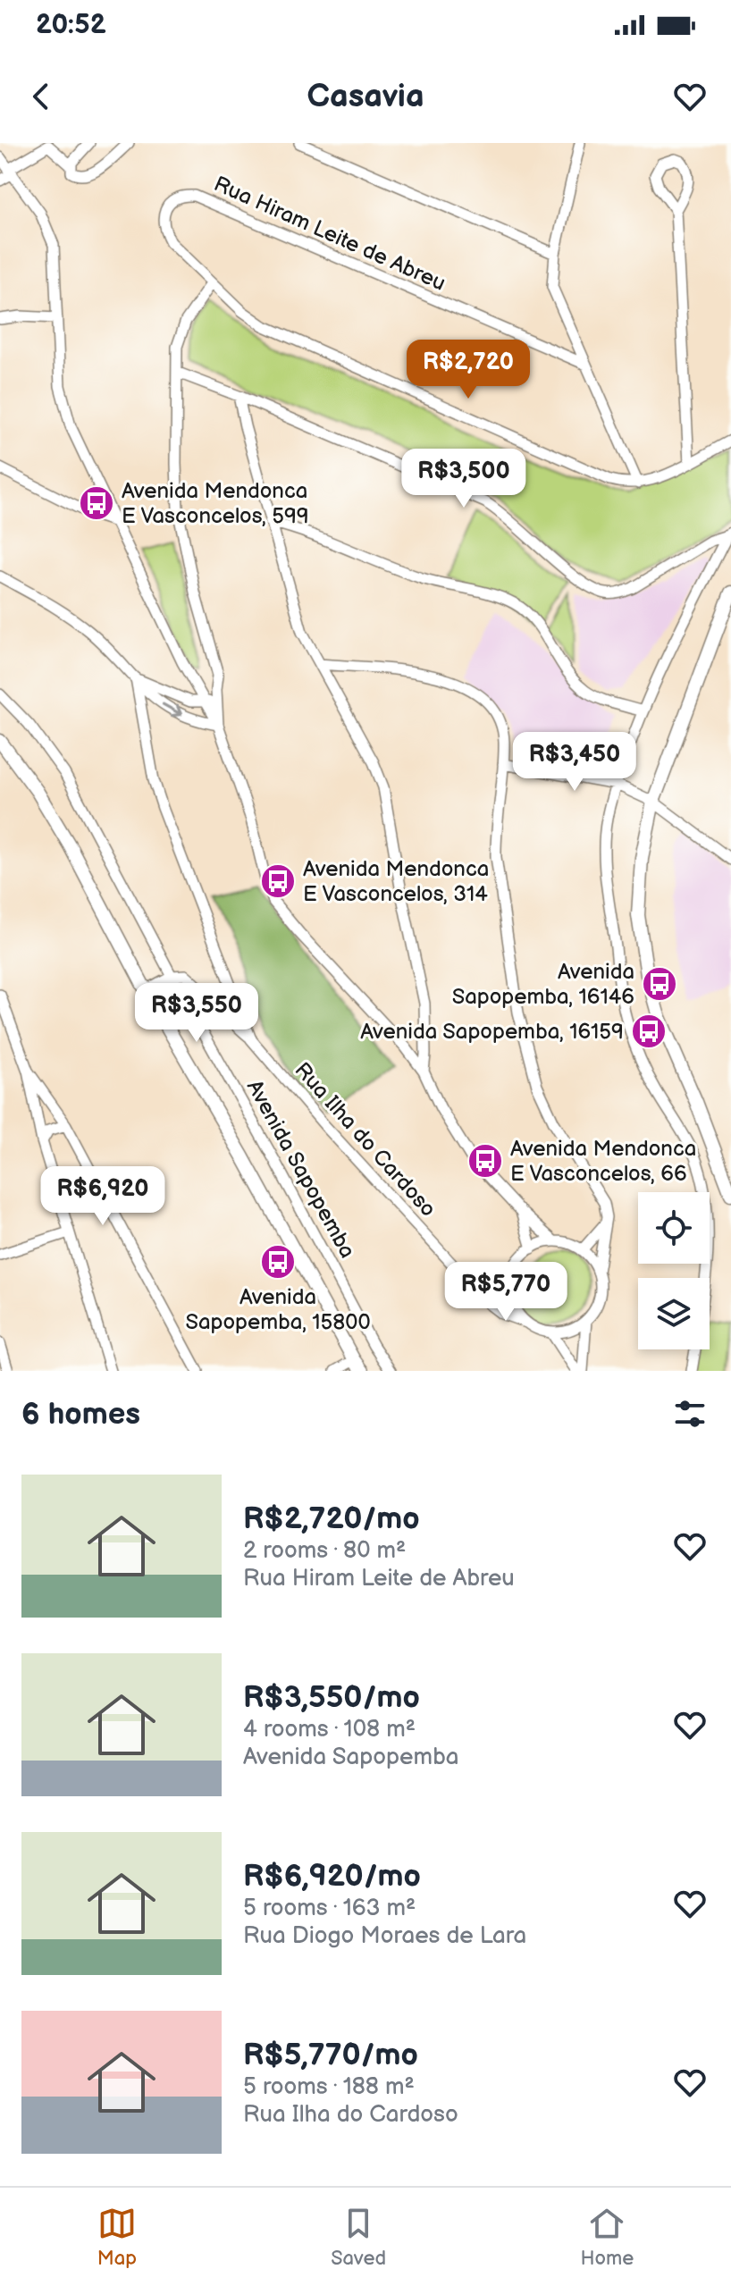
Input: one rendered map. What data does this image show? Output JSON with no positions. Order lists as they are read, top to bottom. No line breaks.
{"streets":{"main road":["Avenida Sapopemba"],"street":["Rua Hiram Leite de Abreu","Rua Ilha do Cardoso"]},"places":{"bus stop":["Avenida Mendonca E Vasconcelos, 599","Avenida Mendonca E Vasconcelos, 314","Avenida Sapopemba, 16146","Avenida Sapopemba, 16159","Avenida Mendonca E Vasconcelos, 66","Avenida Sapopemba, 15800"]},"page":{"status":"20:52","header":"Casavia","price":["R$2,720","R$3,500","R$3,450","R$3,550","R$6,920","R$5,770"],"heading":"6 homes","list":[{"name":"R$2,720/mo","note":"2 rooms · 80 m² · Rua Hiram Leite de Abreu"},{"name":"R$3,550/mo","note":"4 rooms · 108 m² · Avenida Sapopemba"},{"name":"R$6,920/mo","note":"5 rooms · 163 m² · Rua Diogo Moraes de Lara"},{"name":"R$5,770/mo","note":"5 rooms · 188 m² · Rua Ilha do Cardoso"}],"tabs":["Map","Saved","Home"]}}
